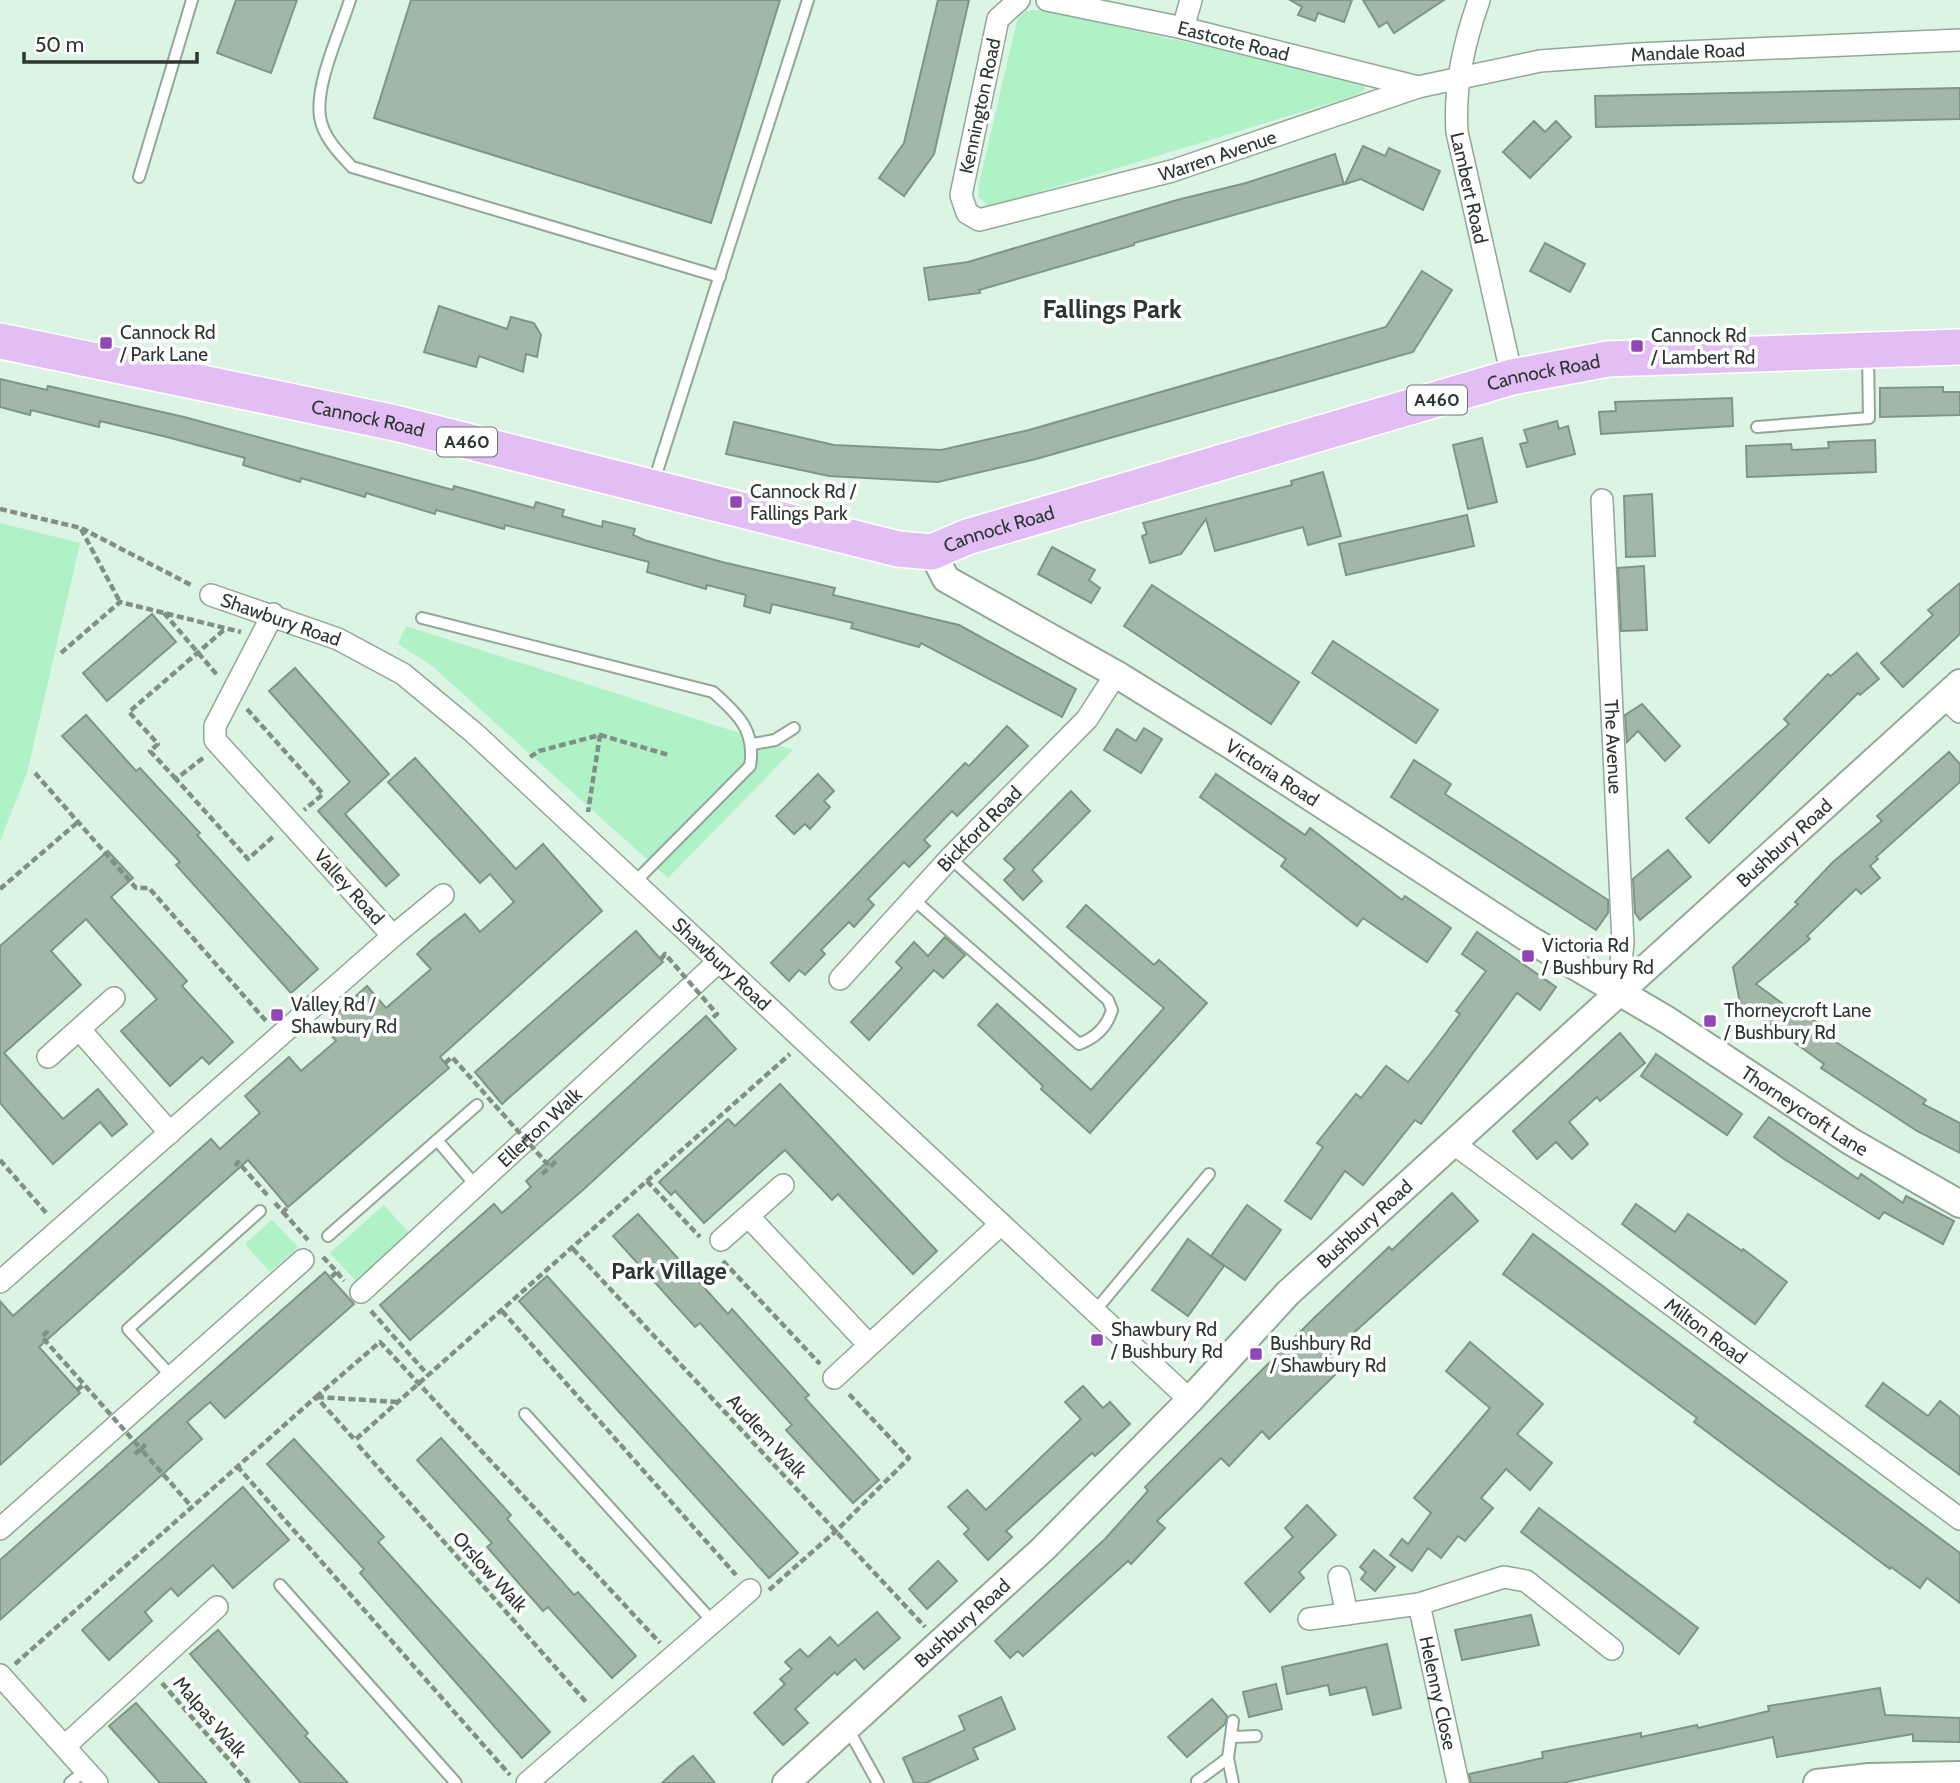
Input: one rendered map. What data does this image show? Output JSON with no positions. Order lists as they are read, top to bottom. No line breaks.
{"streets":{"highway":["Cannock Road","A460"],"street":["Eastcote Road","Mandale Road","Kennington Road","Warren Avenue","Lambert Road","Shawbury Road","The Avenue","Victoria Road","Bickford Road","Bushbury Road","Valley Road","Thorneycroft Lane","Ellerton Walk","Milton Road","Helenny Close"],"path":["Audlem Walk","Orslow Walk","Malpas Walk"]},"crossings":[["Eastcote Road","Mandale Road"],["Eastcote Road","Warren Avenue"],["Mandale Road","Warren Avenue"],["Mandale Road","Lambert Road"],["Kennington Road","Warren Avenue"],["Lambert Road","Cannock Road"],["Cannock Road","Victoria Road"],["Shawbury Road","Bushbury Road"],["Shawbury Road","Valley Road"],["Shawbury Road","Ellerton Walk"],["The Avenue","Victoria Road"],["The Avenue","Bushbury Road"],["The Avenue","Thorneycroft Lane"],["Victoria Road","Bickford Road"],["Victoria Road","Bushbury Road"],["Victoria Road","Thorneycroft Lane"],["Bushbury Road","Thorneycroft Lane"],["Bushbury Road","Milton Road"],["Bushbury Road","Audlem Walk"]],"districts":["Fallings Park","Park Village"],"places":{"transit":["Cannock Rd / Park Lane","Cannock Rd / Lambert Rd","Cannock Rd / Fallings Park","Victoria Rd / Bushbury Rd","Valley Rd / Shawbury Rd","Thorneycroft Lane / Bushbury Rd","Shawbury Rd / Bushbury Rd","Bushbury Rd / Shawbury Rd"]},"scale_bar":"50 m"}
